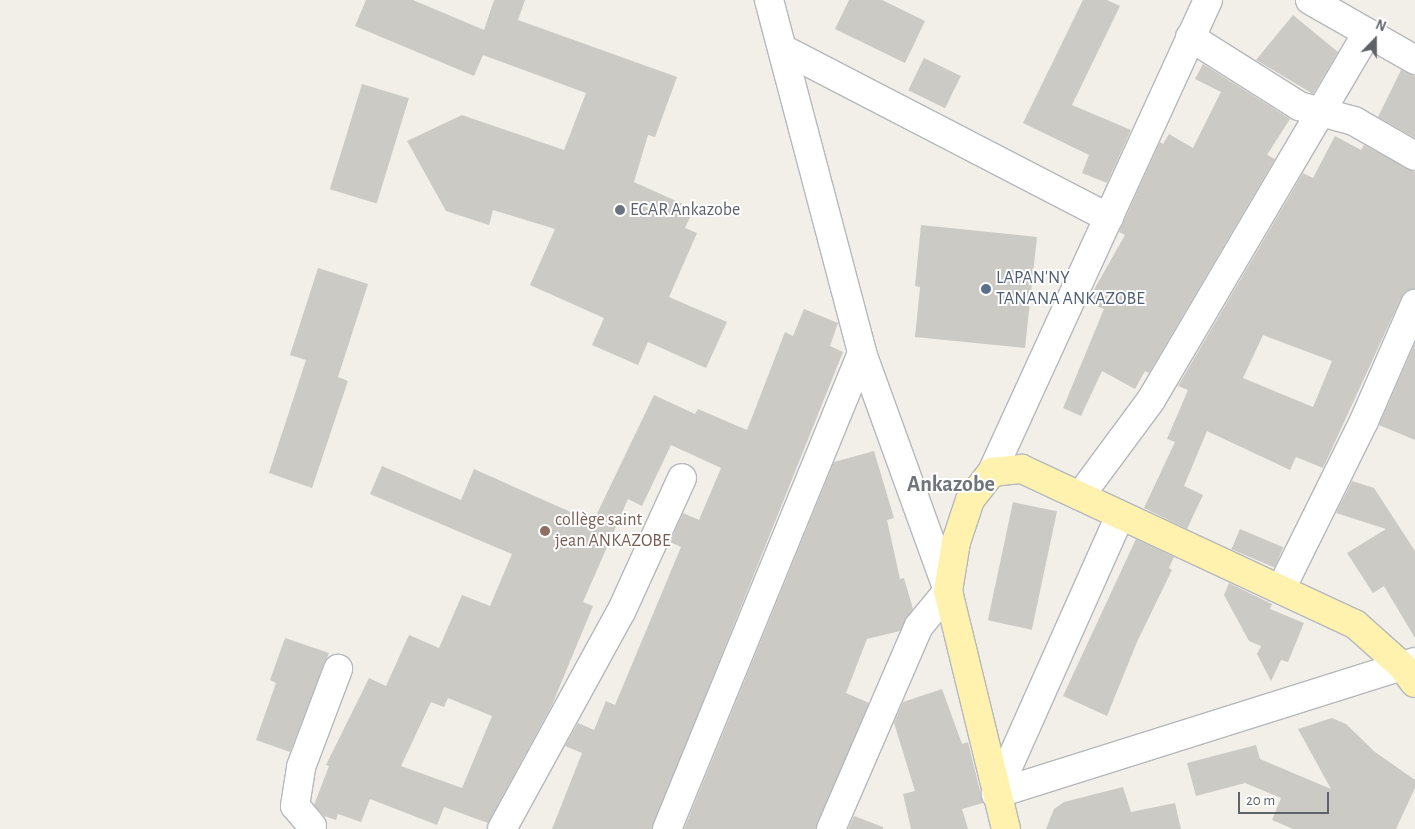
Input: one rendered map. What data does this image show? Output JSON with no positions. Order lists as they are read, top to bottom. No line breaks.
{"districts":["Ankazobe"],"places":["ECAR Ankazobe","LAPAN'NY TANANA ANKAZOBE","collège saint jean ANKAZOBE"],"scale_bar":"20 m","north":"top"}
